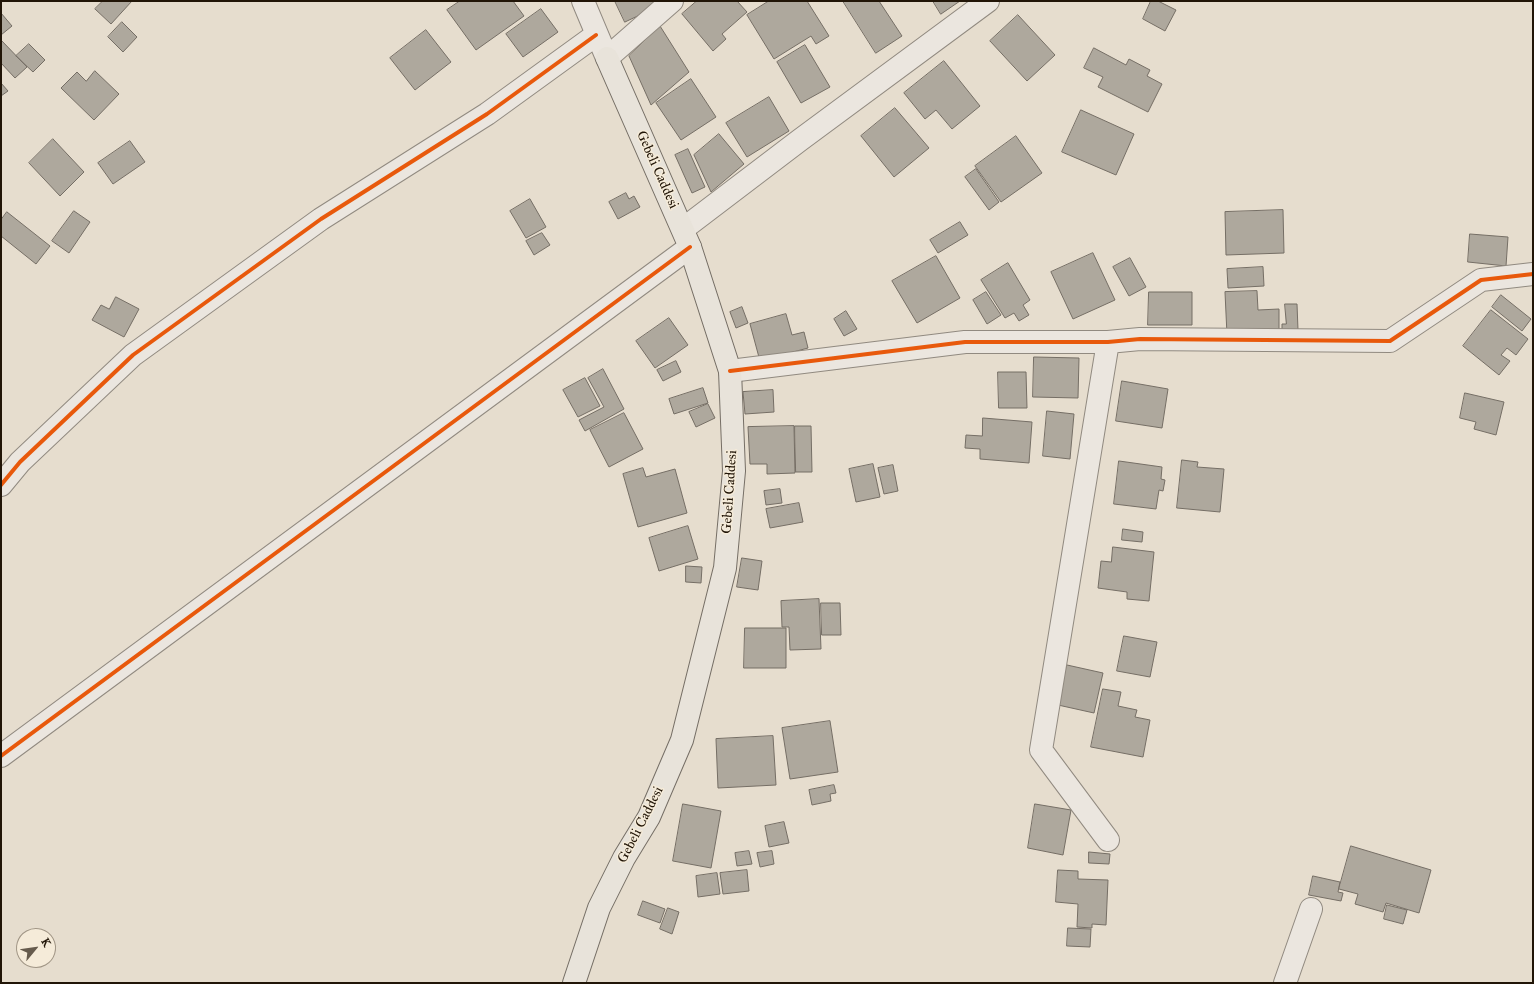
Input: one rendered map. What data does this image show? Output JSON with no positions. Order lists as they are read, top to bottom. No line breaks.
{"streets":{"main road":["Gebeli Caddesi"]},"north":"top right"}
